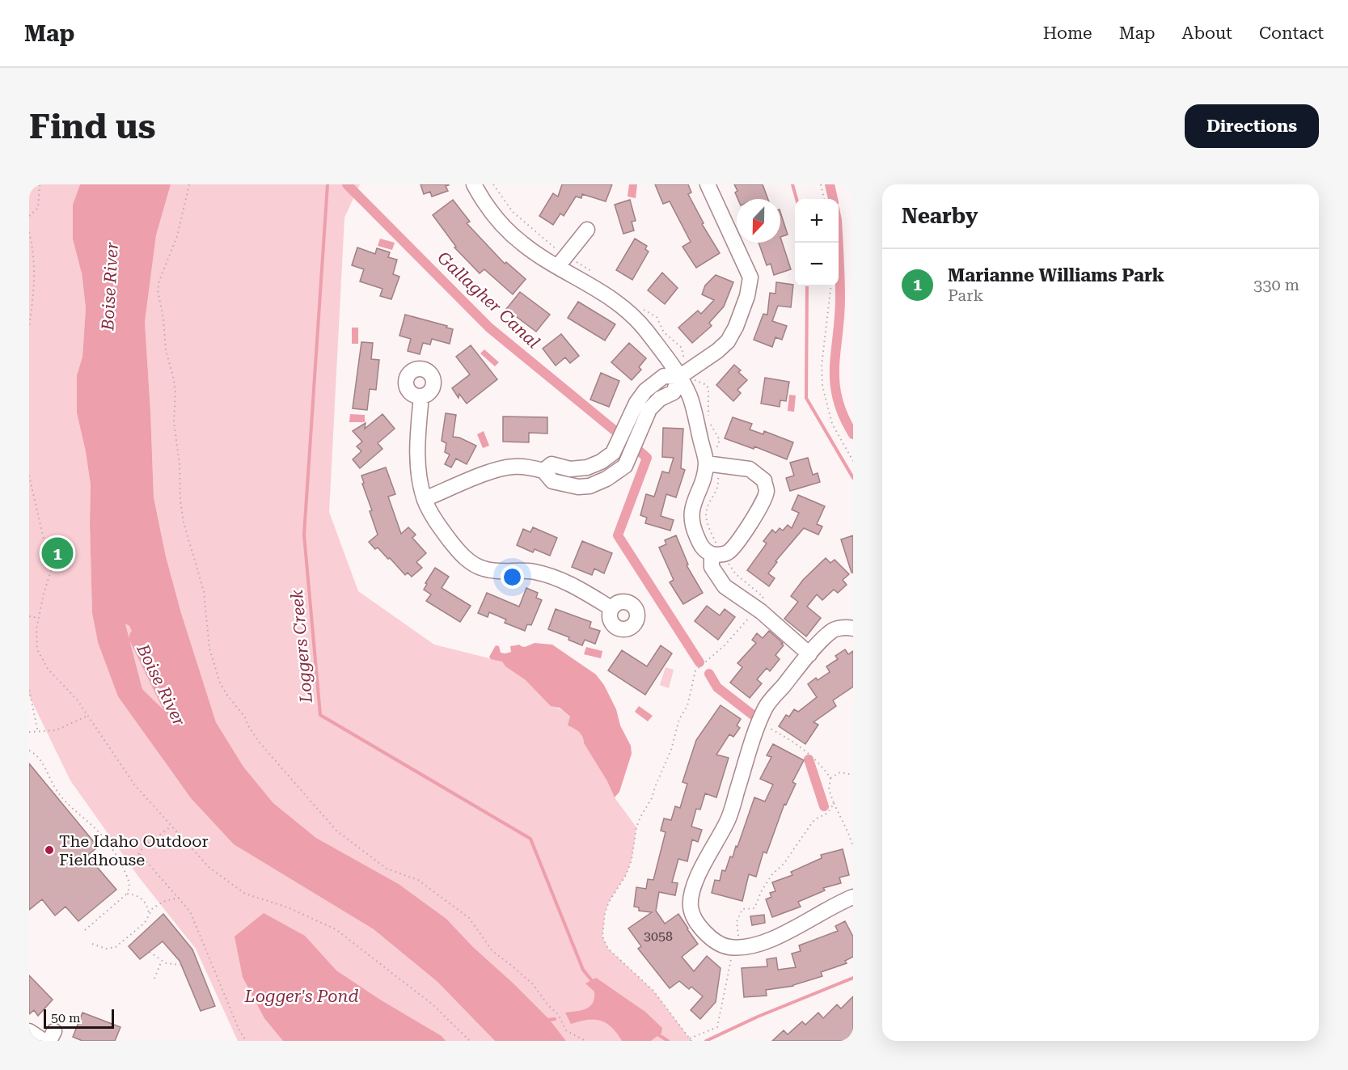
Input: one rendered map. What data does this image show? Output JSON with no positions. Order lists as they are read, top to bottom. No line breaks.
{"water":["Boise River","Gallagher Canal","Loggers Creek","Logger's Pond"],"places":["The Idaho Outdoor Fieldhouse"],"house_numbers":["3058"],"scale_bar":"50 m","north":"bottom","page":{"header":"Map","nav":["Home","Map","About","Contact"],"buttons":"Directions","title":"Find us","heading":"Nearby","map_buttons":["+","−"],"list":[{"mark":"1","name":"Marianne Williams Park","note":"Park","value":"330 m"}],"pins":"1","scale":"50 m"}}
